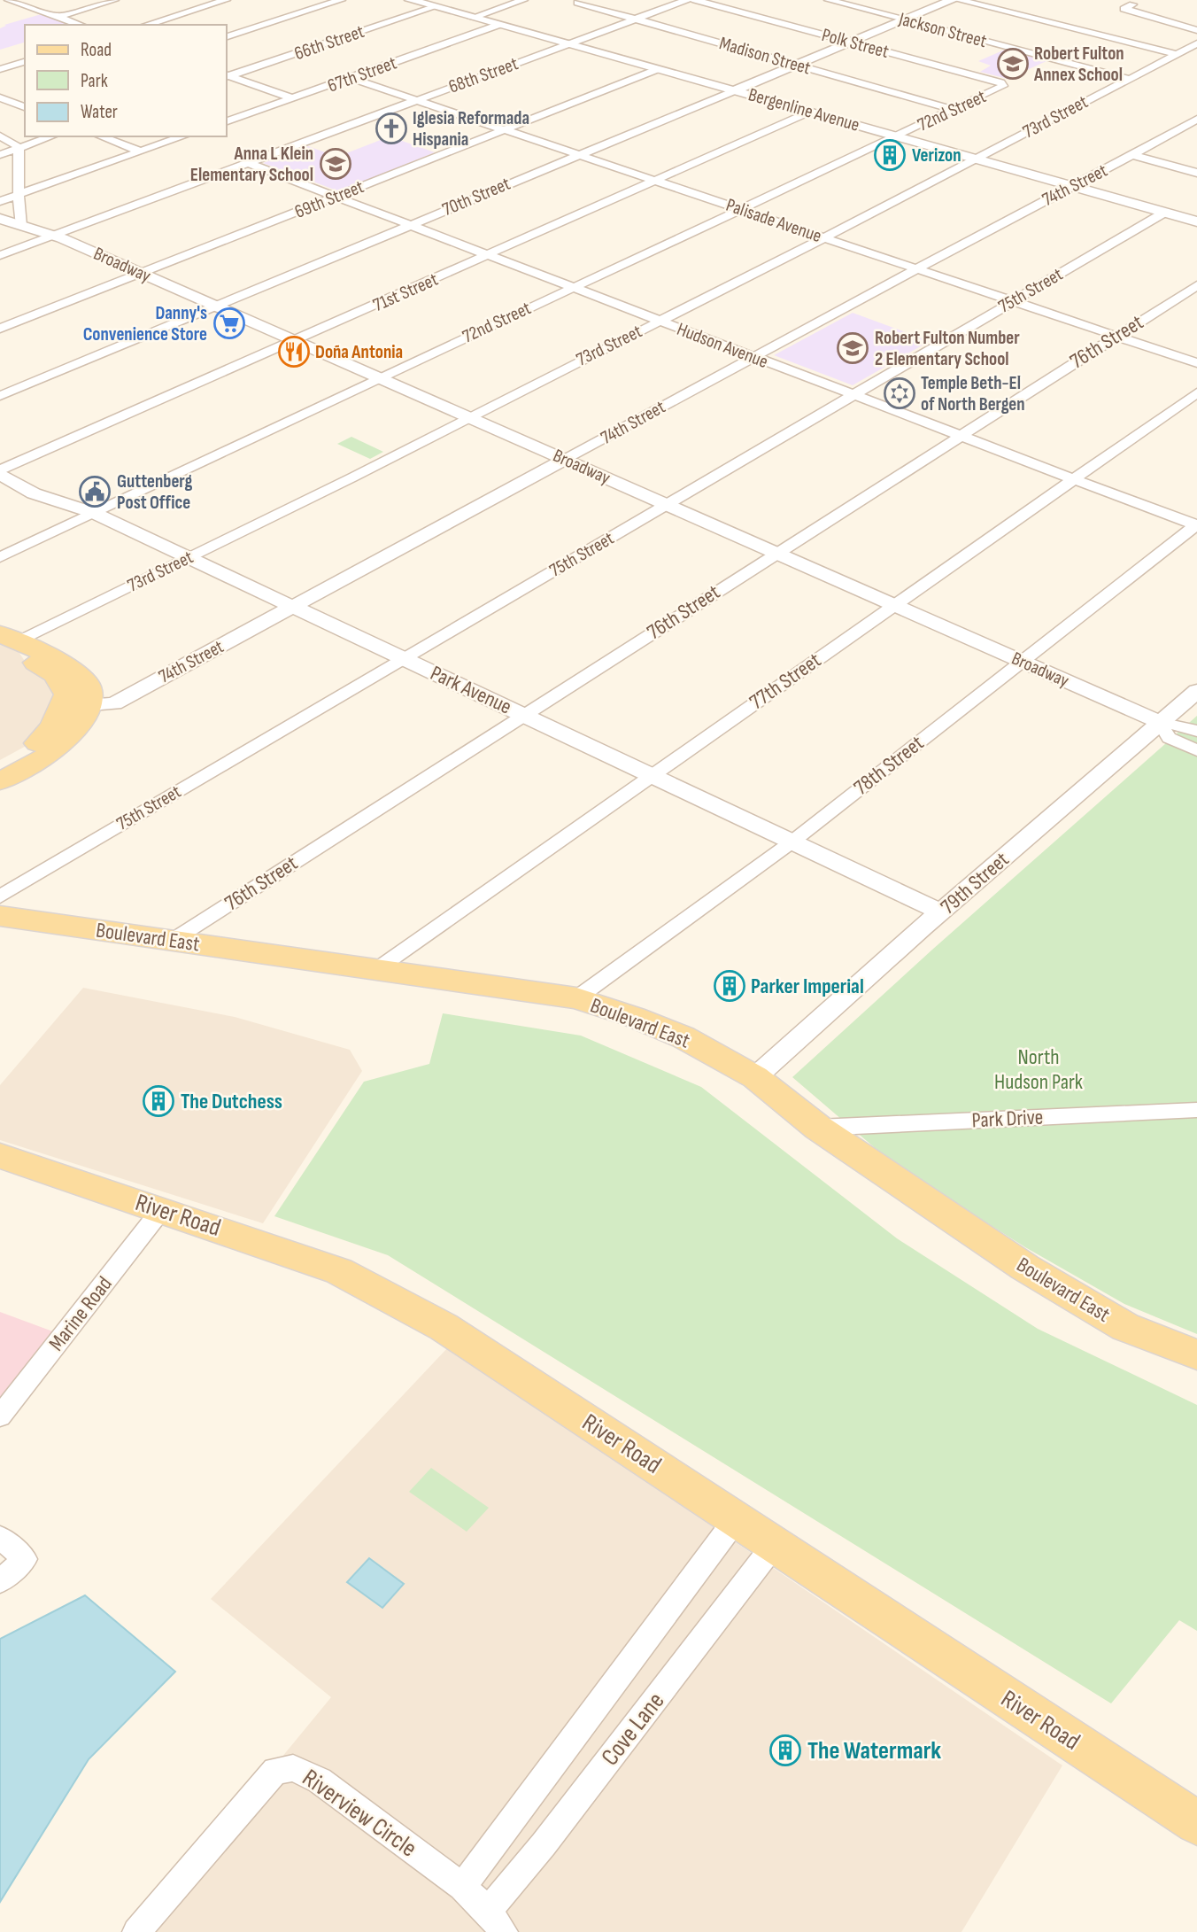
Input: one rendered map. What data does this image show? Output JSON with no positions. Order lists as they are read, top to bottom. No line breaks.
{"streets":{"main road":["Boulevard East","River Road"],"street":["Jackson Street","66th Street","Polk Street","Madison Street","67th Street","68th Street","Bergenline Avenue","72nd Street","73rd Street","74th Street","70th Street","69th Street","Palisade Avenue","Broadway","75th Street","71st Street","76th Street","Hudson Avenue","77th Street","Park Avenue","78th Street","79th Street","Park Drive","Marine Road","Cove Lane","Riverview Circle"]},"crossings":[["Jackson Street","73rd Street"],["Jackson Street","70th Street"],["66th Street","Bergenline Avenue"],["Polk Street","72nd Street"],["Polk Street","70th Street"],["Madison Street","68th Street"],["Madison Street","72nd Street"],["Madison Street","70th Street"],["67th Street","Bergenline Avenue"],["67th Street","Palisade Avenue"],["68th Street","Bergenline Avenue"],["68th Street","Palisade Avenue"],["68th Street","Broadway"],["68th Street","Hudson Avenue"],["Bergenline Avenue","72nd Street"],["Bergenline Avenue","73rd Street"],["Bergenline Avenue","74th Street"],["Bergenline Avenue","70th Street"],["Bergenline Avenue","69th Street"],["Bergenline Avenue","75th Street"],["Bergenline Avenue","71st Street"],["72nd Street","Palisade Avenue"],["72nd Street","Broadway"],["72nd Street","Hudson Avenue"],["72nd Street","Park Avenue"],["73rd Street","Palisade Avenue"],["73rd Street","Broadway"],["73rd Street","Hudson Avenue"],["73rd Street","Park Avenue"],["74th Street","Palisade Avenue"],["74th Street","Broadway"],["74th Street","Hudson Avenue"],["74th Street","Park Avenue"],["70th Street","Palisade Avenue"],["70th Street","Broadway"],["70th Street","Hudson Avenue"],["69th Street","Palisade Avenue"],["69th Street","Broadway"],["69th Street","Hudson Avenue"],["Palisade Avenue","75th Street"],["Palisade Avenue","71st Street"],["Palisade Avenue","76th Street"],["Broadway","75th Street"],["Broadway","71st Street"],["Broadway","76th Street"],["Broadway","77th Street"],["Broadway","78th Street"],["Broadway","79th Street"],["75th Street","Hudson Avenue"],["75th Street","Park Avenue"],["71st Street","Hudson Avenue"],["71st Street","Park Avenue"],["76th Street","Hudson Avenue"],["76th Street","Park Avenue"],["76th Street","Boulevard East"],["Hudson Avenue","77th Street"],["Hudson Avenue","78th Street"],["77th Street","Park Avenue"],["77th Street","Boulevard East"],["Park Avenue","78th Street"],["Park Avenue","79th Street"],["78th Street","Boulevard East"],["79th Street","Boulevard East"],["Boulevard East","Park Drive"],["River Road","Marine Road"],["River Road","Cove Lane"],["Cove Lane","Riverview Circle"]],"parks":["North Hudson Park"],"places":{"school or university":["Robert Fulton Annex School","Anna L Klein Elementary School","Robert Fulton Number 2 Elementary School"],"church":["Iglesia Reformada Hispania"],"building":["Verizon","Parker Imperial","The Dutchess","The Watermark"],"supermarket":["Danny's Convenience Store"],"restaurant":["Doña Antonia"],"synagogue":["Temple Beth-El of North Bergen"],"public building":["Guttenberg Post Office"]},"legend":["Road","Park","Water"]}
